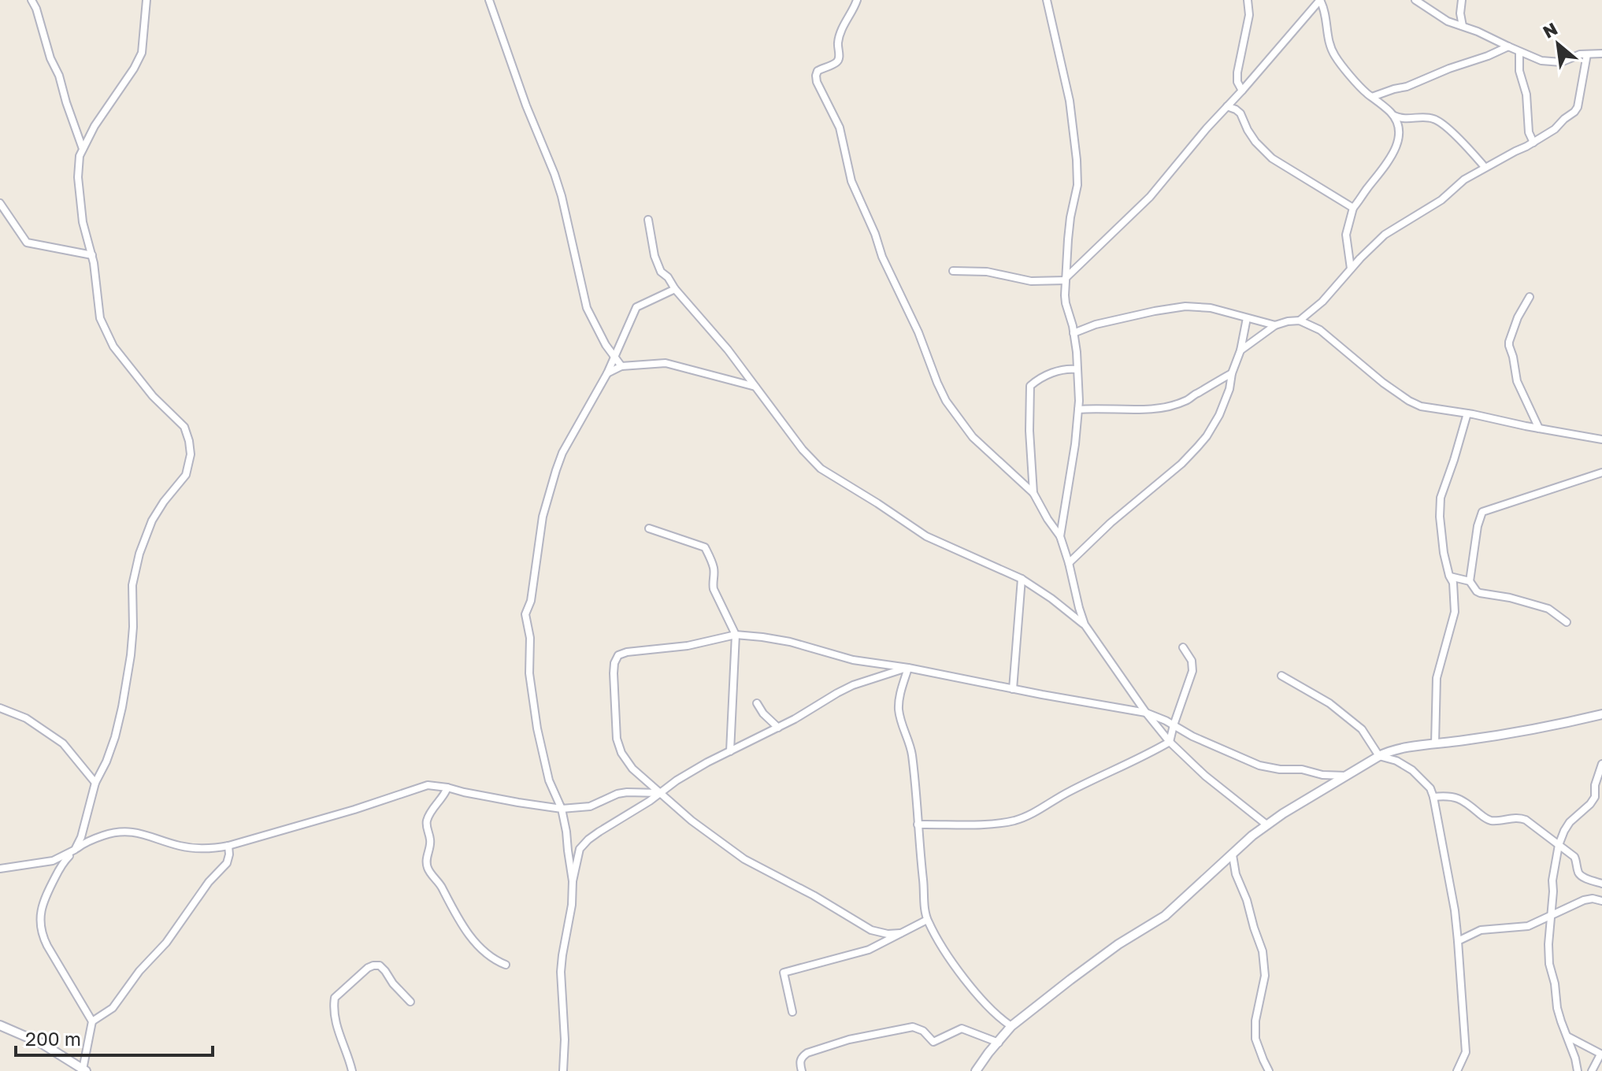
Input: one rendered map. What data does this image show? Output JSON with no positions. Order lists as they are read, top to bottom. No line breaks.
{"scale_bar":"200 m","north":"top left"}
